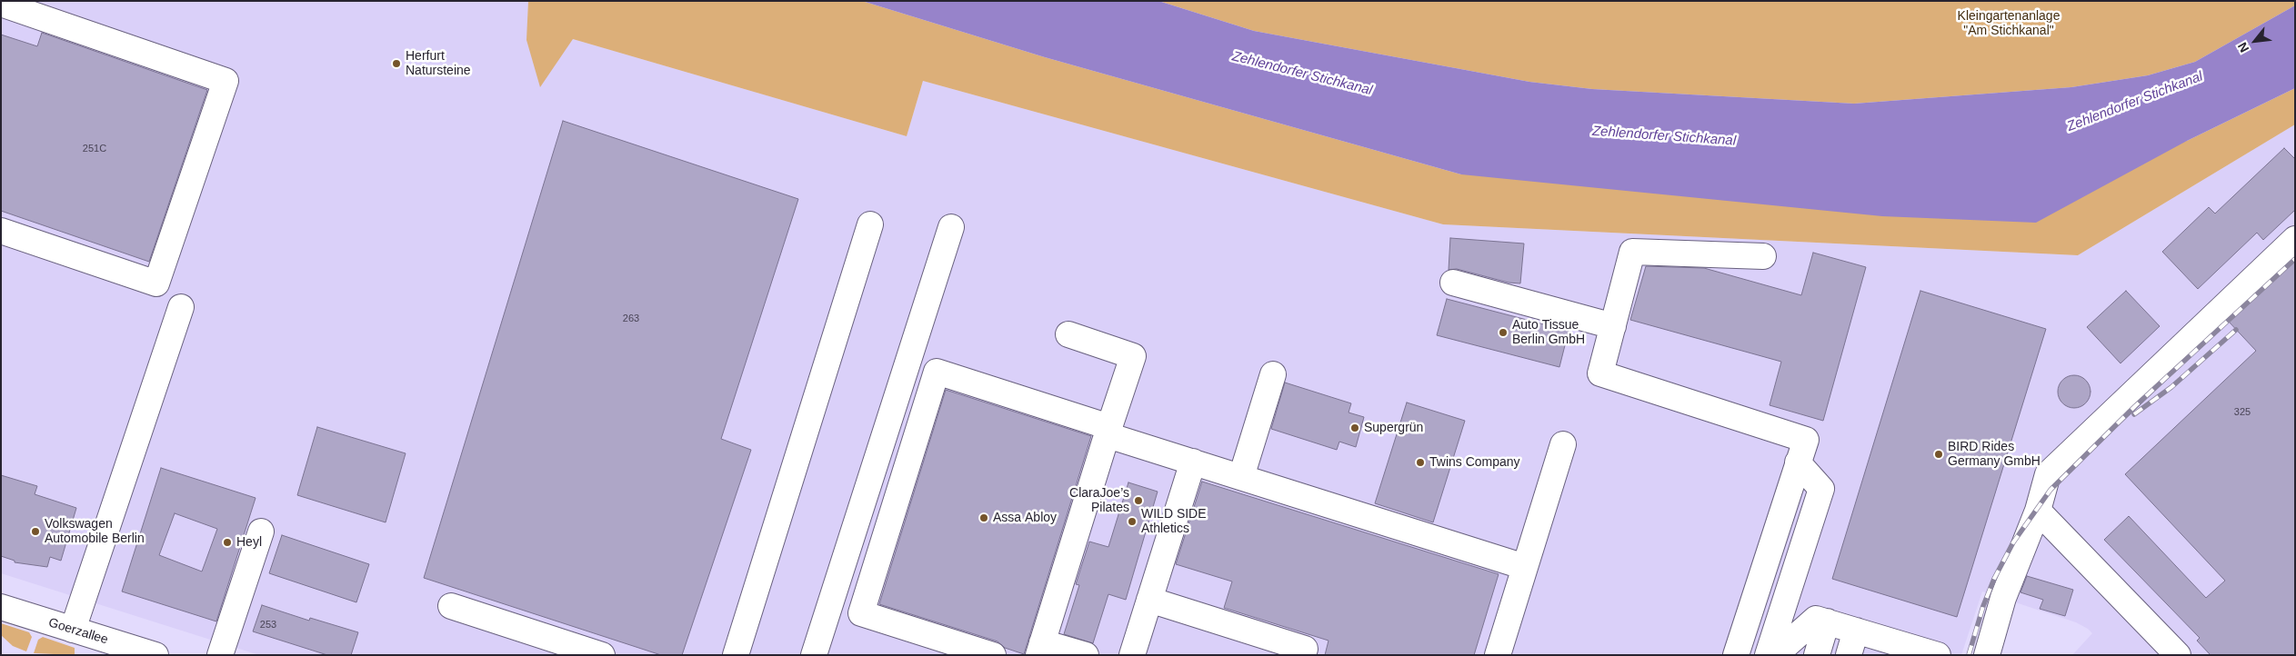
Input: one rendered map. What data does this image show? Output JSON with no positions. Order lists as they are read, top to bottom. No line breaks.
{"streets":{"main road":["Goerzallee"]},"water":["Zehlendorfer Stichkanal"],"parks":["Kleingartenanlage \"Am Stichkanal\""],"places":["Herfurt Natursteine","Auto Tissue Berlin GmbH","Supergrün","BIRD Rides Germany GmbH","Twins Company","ClaraJoe’s Pilates","Assa Abloy","WILD SIDE Athletics","Volkswagen Automobile Berlin","Heyl"],"house_numbers":["251C","263","325","253"],"north":"bottom left"}
